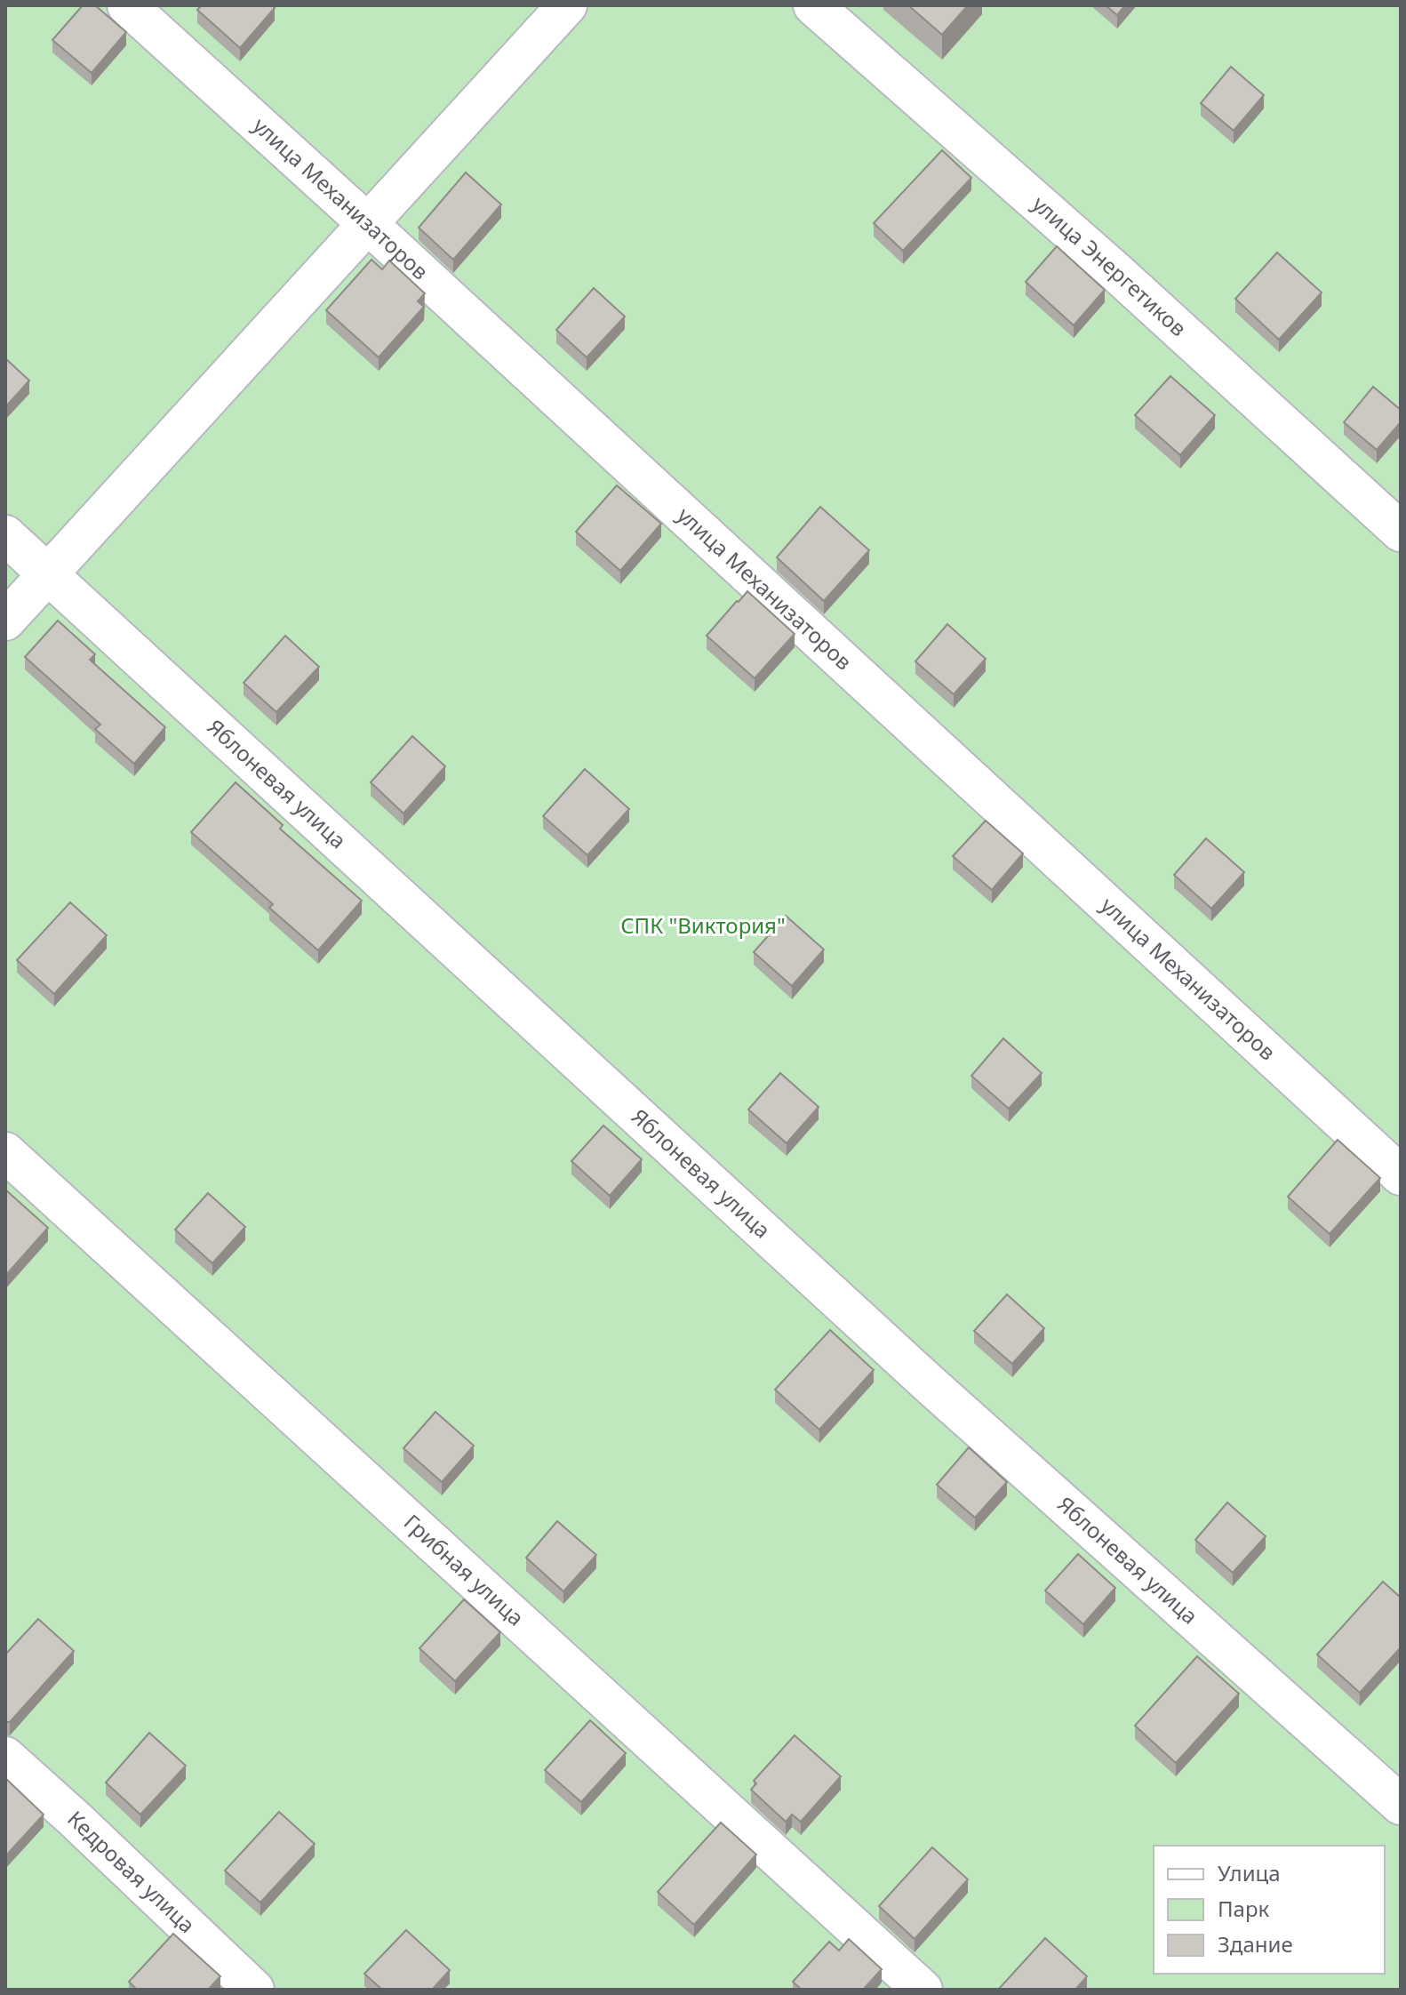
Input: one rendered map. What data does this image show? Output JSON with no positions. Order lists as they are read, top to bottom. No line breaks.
{"streets":{"street":["улица Механизаторов","улица Энергетиков","Яблоневая улица","Грибная улица","Кедровая улица"]},"parks":["СПК \"Виктория\""],"legend":["Улица","Парк","Здание"]}
